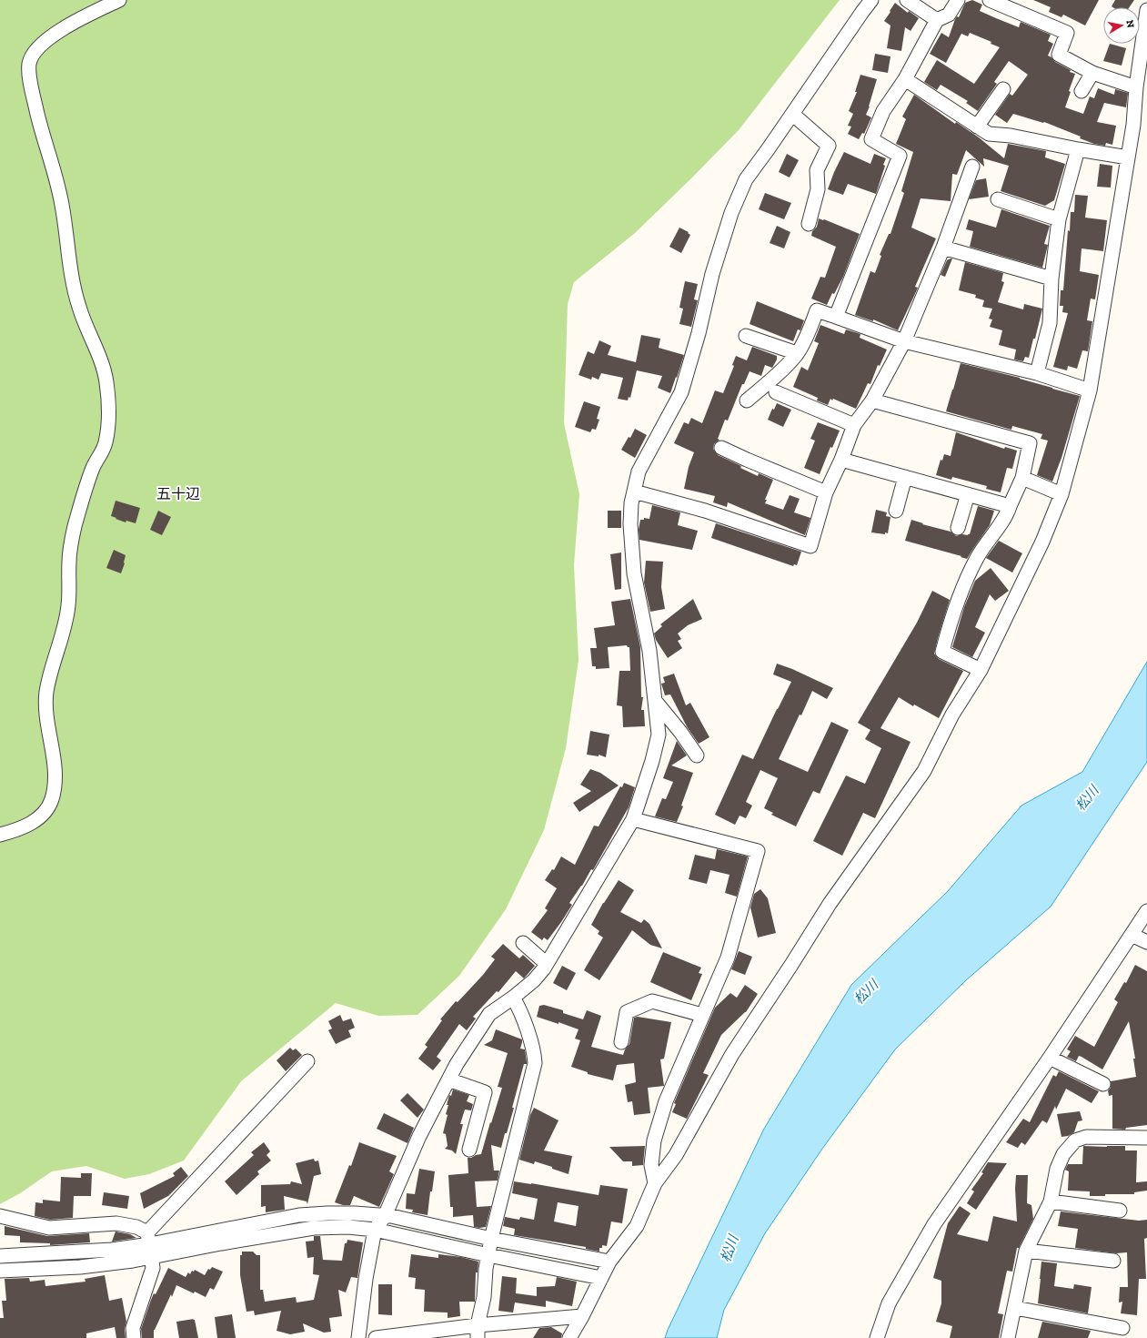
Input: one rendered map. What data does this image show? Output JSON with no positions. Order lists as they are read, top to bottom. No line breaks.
{"districts":["五十辺"],"water":["松川"],"north":"right"}
